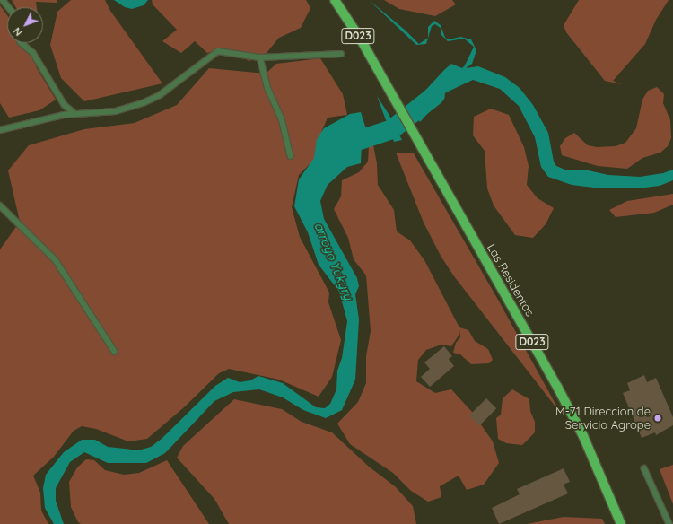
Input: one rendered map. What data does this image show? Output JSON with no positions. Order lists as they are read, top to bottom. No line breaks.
{"streets":{"main road":["D023","Las Residentas"]},"water":["arroyo Yukyry"],"places":["M-71 Direccion de Servicio Agrope"],"north":"bottom left"}
